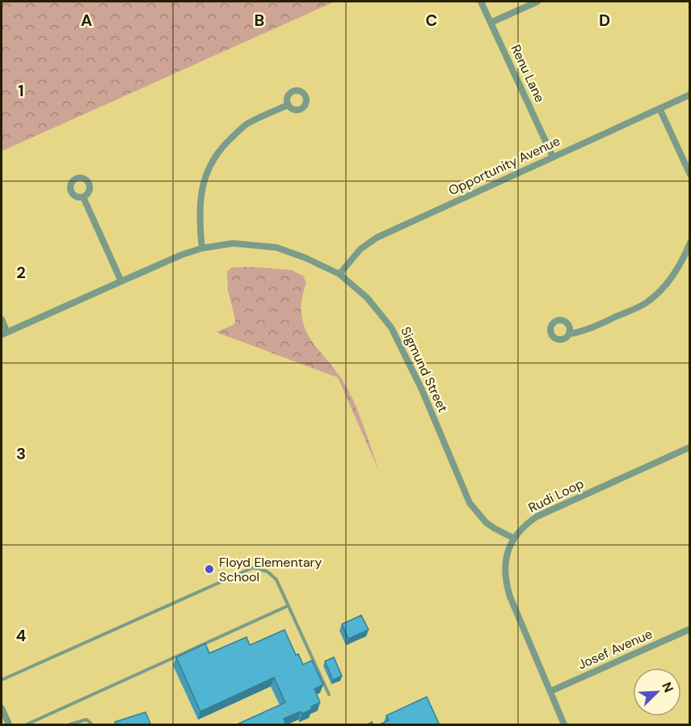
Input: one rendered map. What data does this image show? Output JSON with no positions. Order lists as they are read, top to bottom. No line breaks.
{"streets":{"street":["Renu Lane","Opportunity Avenue","Sigmund Street","Rudi Loop","Josef Avenue"]},"crossings":[["Renu Lane","Opportunity Avenue"],["Opportunity Avenue","Sigmund Street"],["Sigmund Street","Rudi Loop"],["Rudi Loop","Josef Avenue"]],"places":["Floyd Elementary School"],"north":"top right","grid":{"columns":["A","B","C","D"],"rows":["1","2","3","4"]}}
